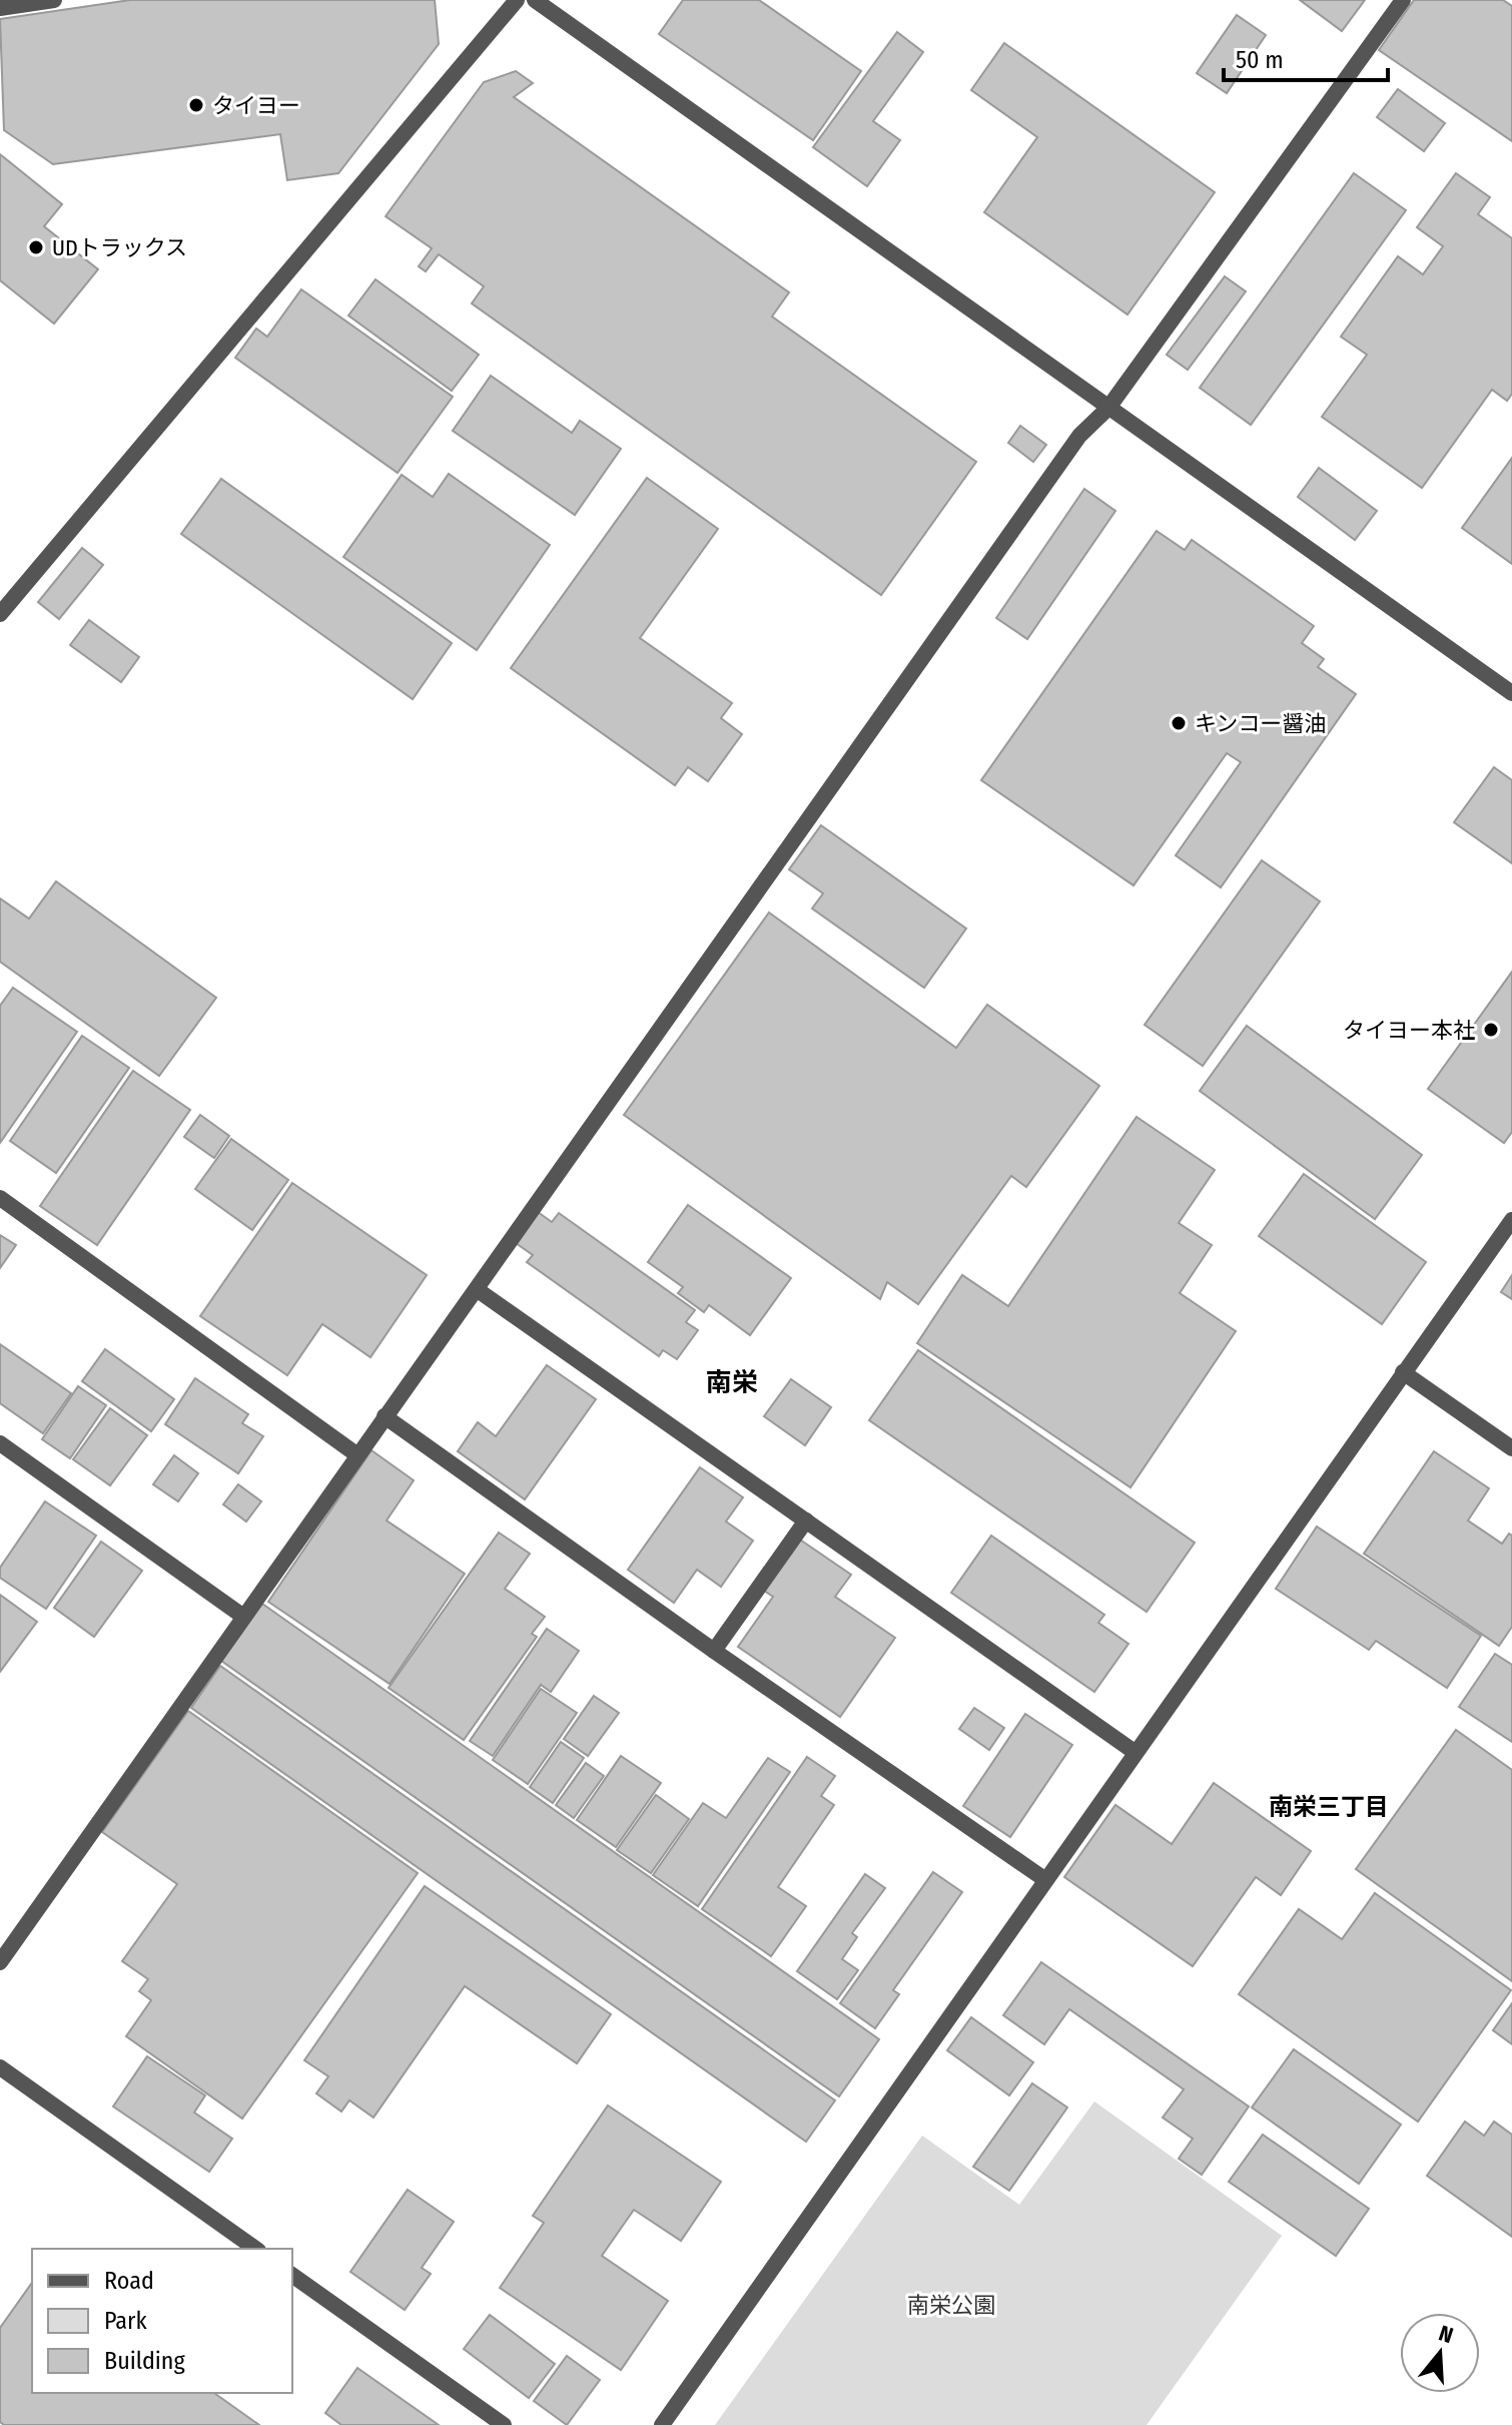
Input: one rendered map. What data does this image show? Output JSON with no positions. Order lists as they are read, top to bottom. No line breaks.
{"districts":["南栄","南栄三丁目"],"parks":["南栄公園"],"places":["タイヨー","UDトラックス","キンコー醤油","タイヨー本社"],"legend":["Road","Park","Building"],"scale_bar":"50 m","north":"top"}
